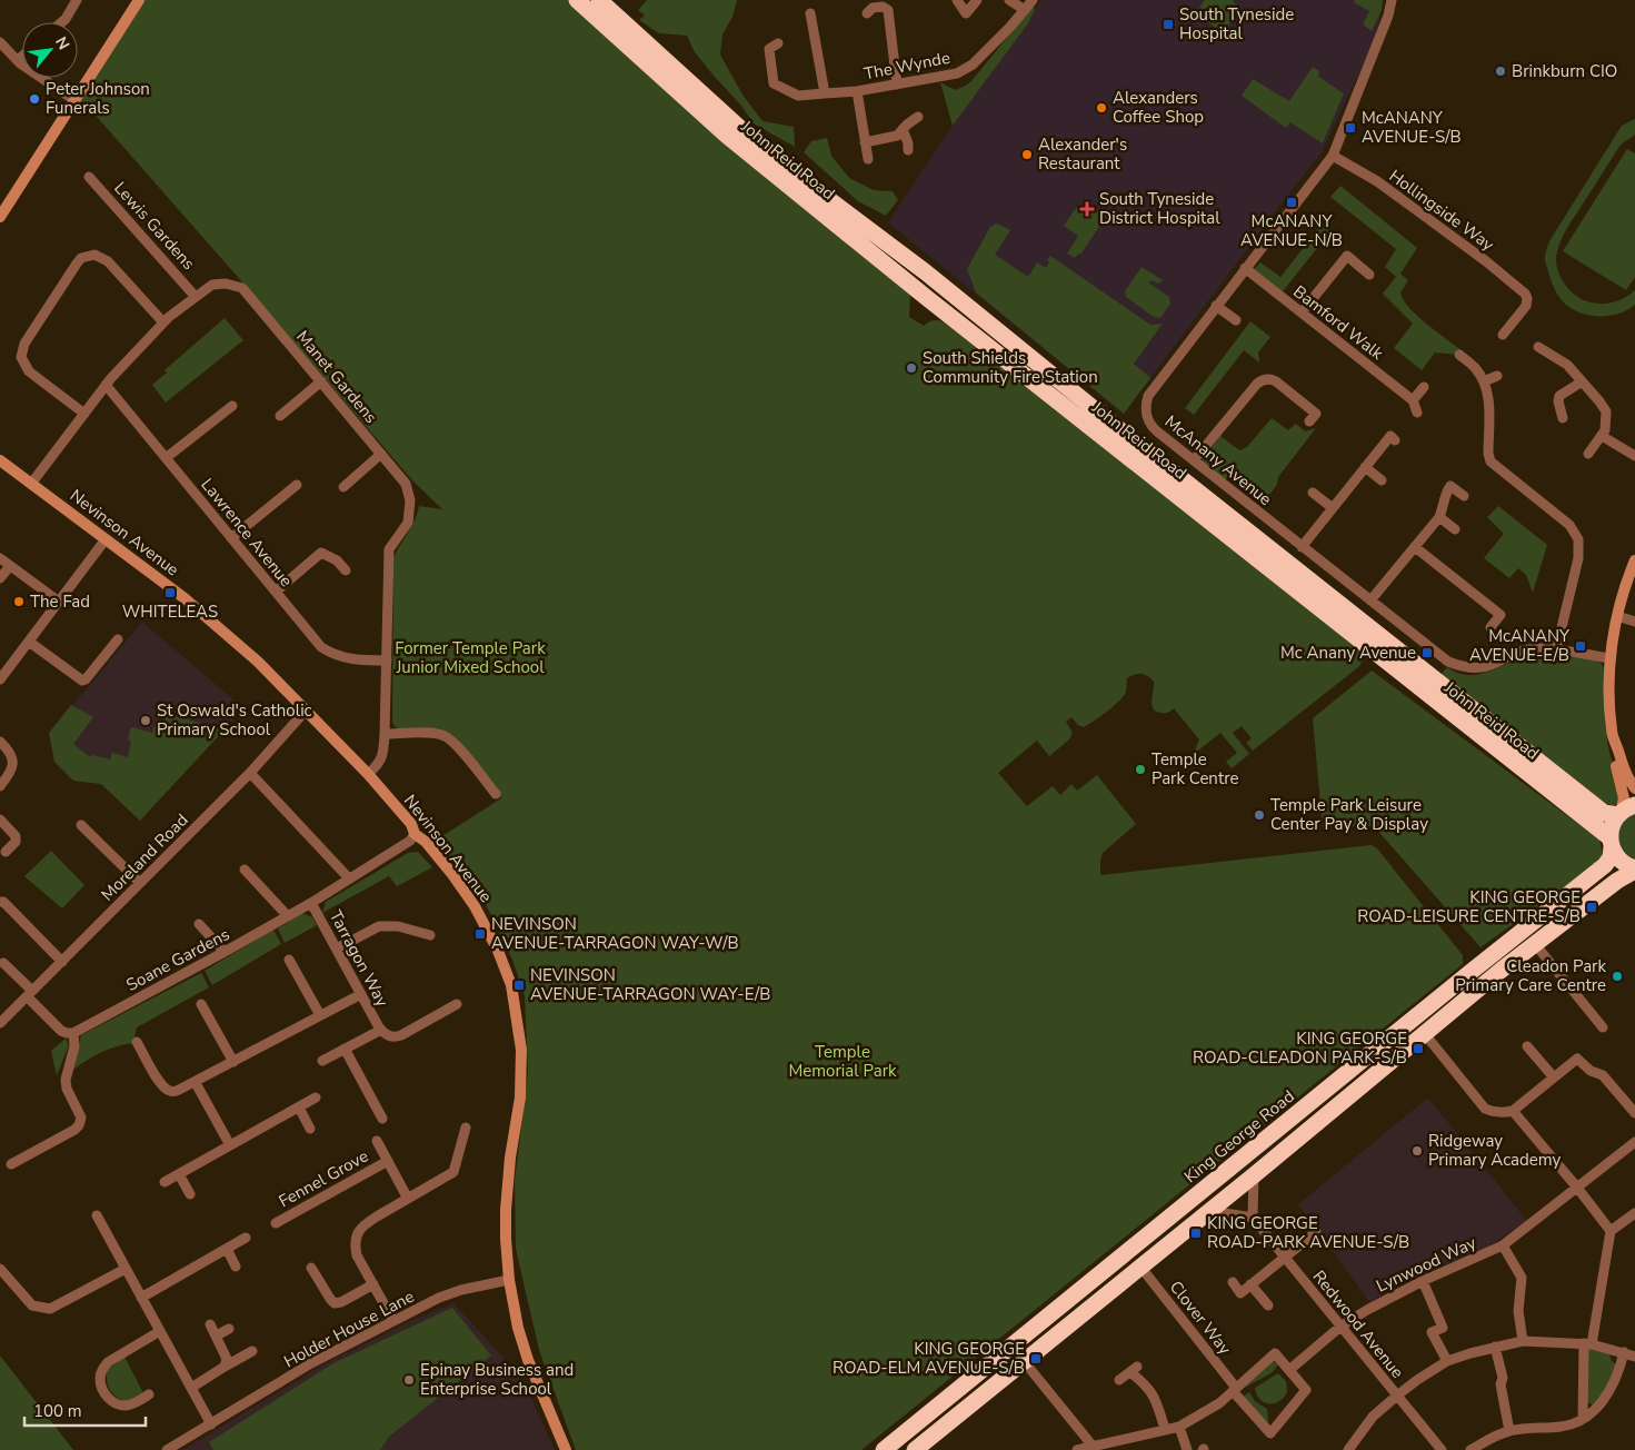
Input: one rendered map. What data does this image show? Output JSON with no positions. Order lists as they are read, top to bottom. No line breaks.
{"streets":{"highway":["John Reid Road","King George Road"],"street":["The Wynde","Hollingside Way","Lewis Gardens","Bamford Walk","Manet Gardens","McAnany Avenue","Nevinson Avenue","Lawrence Avenue","Moreland Road","Tarragon Way","Soane Gardens","Fennel Grove","Lynwood Way","Clover Way","Redwood Avenue","Holder House Lane"]},"crossings":[["John Reid Road","King George Road"],["Hollingside Way","McAnany Avenue"],["Lewis Gardens","Manet Gardens"],["Bamford Walk","McAnany Avenue"],["Manet Gardens","Nevinson Avenue"],["Manet Gardens","Lawrence Avenue"],["Nevinson Avenue","Moreland Road"],["Nevinson Avenue","Soane Gardens"],["Nevinson Avenue","Holder House Lane"],["Tarragon Way","Soane Gardens"],["Lynwood Way","Redwood Avenue"]],"parks":["Former Temple Park Junior Mixed School","Temple Memorial Park"],"places":{"transit":["South Tyneside Hospital","McANANY AVENUE-S/B","McANANY AVENUE-N/B","WHITELEAS","McANANY AVENUE-E/B","Mc Anany Avenue","KING GEORGE ROAD-LEISURE CENTRE-S/B","NEVINSON AVENUE-TARRAGON WAY-W/B","NEVINSON AVENUE-TARRAGON WAY-E/B","KING GEORGE ROAD-CLEADON PARK-S/B","KING GEORGE ROAD-PARK AVENUE-S/B","KING GEORGE ROAD-ELM AVENUE-S/B"],"other":["Brinkburn CIO","Peter Johnson Funerals","Alexanders Coffee Shop","Alexander's Restaurant","South Shields Community Fire Station","The Fad","St Oswald's Catholic Primary School","Temple Park Centre","Temple Park Leisure Center Pay & Display","Cleadon Park Primary Care Centre","Ridgeway Primary Academy","Epinay Business and Enterprise School"],"health":["South Tyneside District Hospital"]},"scale_bar":"100 m","north":"top right"}
